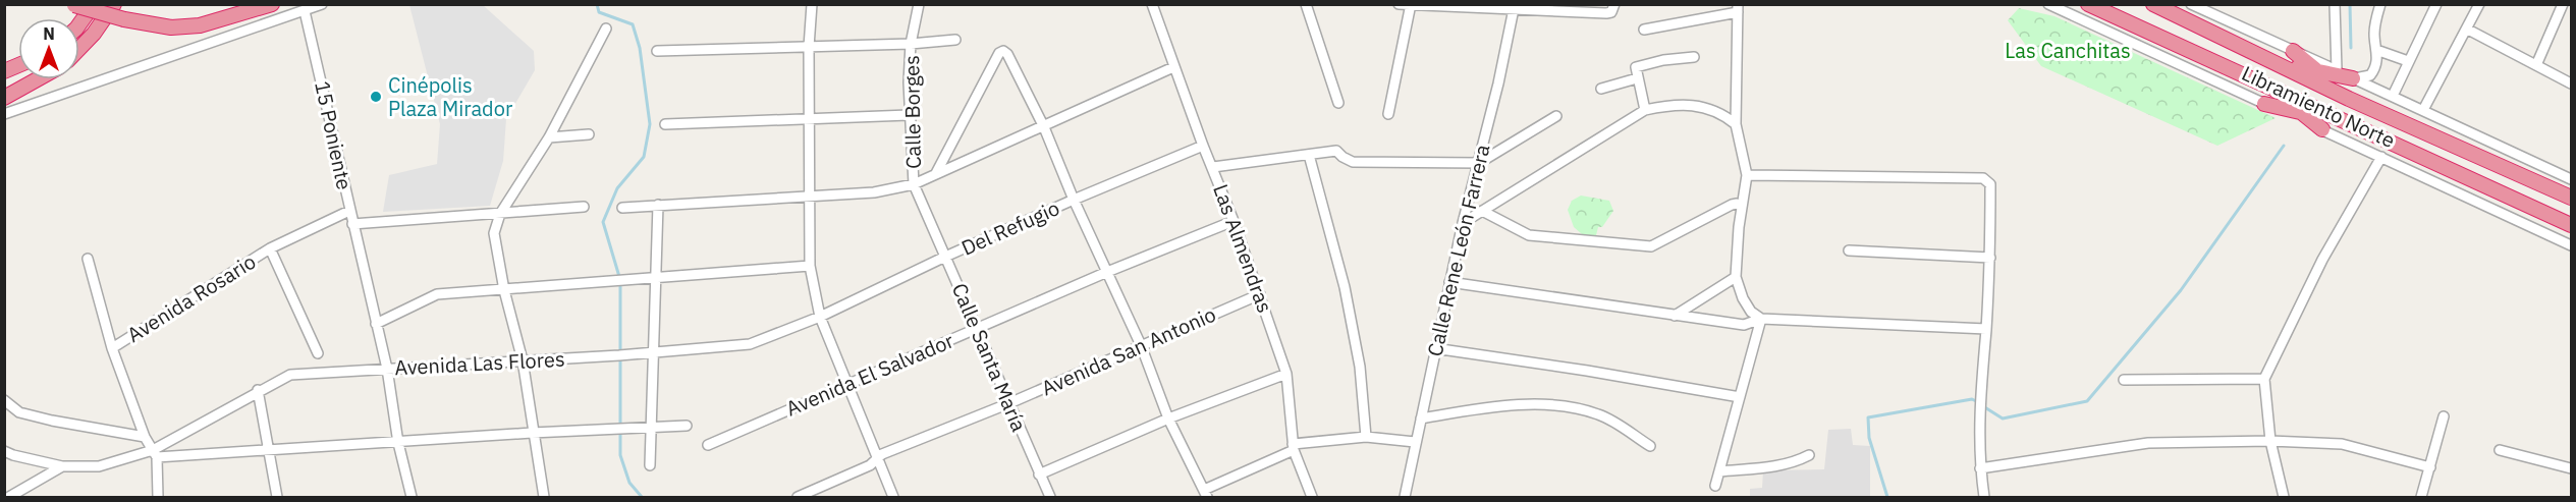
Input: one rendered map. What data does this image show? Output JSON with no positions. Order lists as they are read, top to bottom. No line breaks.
{"streets":{"highway":["Libramiento Norte"],"street":["Calle Borges","15 Poniente","Del Refugio","Las Almendras","Calle Rene León Farrera","Avenida Rosario","Avenida San Antonio","Calle Santa María","Avenida Las Flores","Avenida El Salvador"]},"crossings":[["Calle Borges","Calle Santa María"],["15 Poniente","Avenida Rosario"],["Del Refugio","Las Almendras"],["Del Refugio","Calle Santa María"],["Del Refugio","Avenida Las Flores"],["Las Almendras","Avenida San Antonio"],["Las Almendras","Avenida El Salvador"],["Avenida San Antonio","Calle Santa María"],["Calle Santa María","Avenida El Salvador"]],"parks":["Las Canchitas"],"places":["Cinépolis Plaza Mirador"],"north":"top"}
